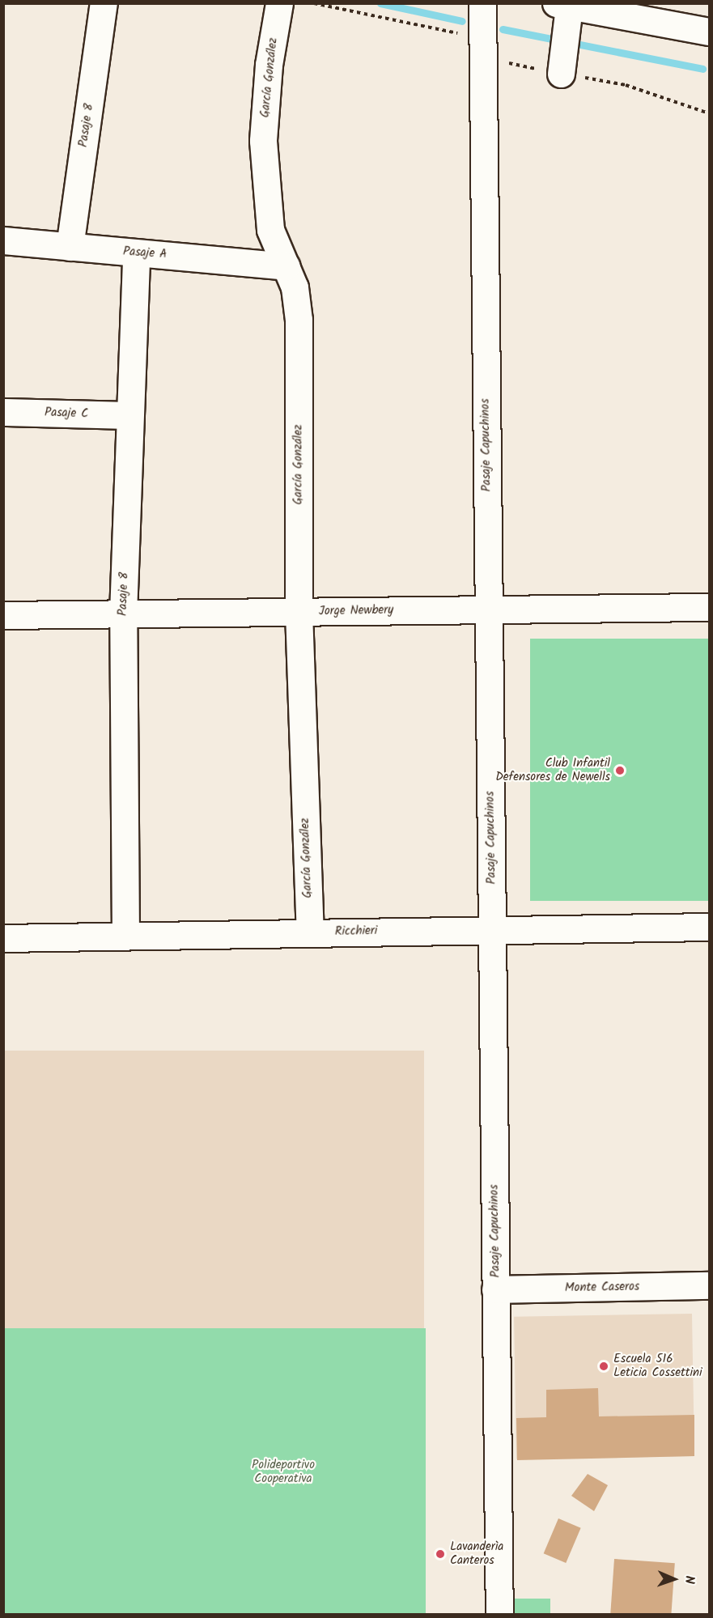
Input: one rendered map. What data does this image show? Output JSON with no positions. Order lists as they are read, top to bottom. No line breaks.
{"streets":{"street":["García González","Pasaje 8","Pasaje A","Pasaje C","Pasaje Capuchinos","Jorge Newbery","Ricchieri","Monte Caseros"]},"crossings":[["García González","Pasaje A"],["García González","Jorge Newbery"],["García González","Ricchieri"],["Pasaje 8","Pasaje A"],["Pasaje 8","Pasaje C"],["Pasaje 8","Jorge Newbery"],["Pasaje 8","Ricchieri"],["Pasaje Capuchinos","Jorge Newbery"],["Pasaje Capuchinos","Ricchieri"],["Pasaje Capuchinos","Monte Caseros"]],"parks":["Polideportivo Cooperativa"],"places":["Club Infantil Defensores de Newells","Escuela 516 Leticia Cossettini","Lavanderìa Canteros"],"north":"right"}
